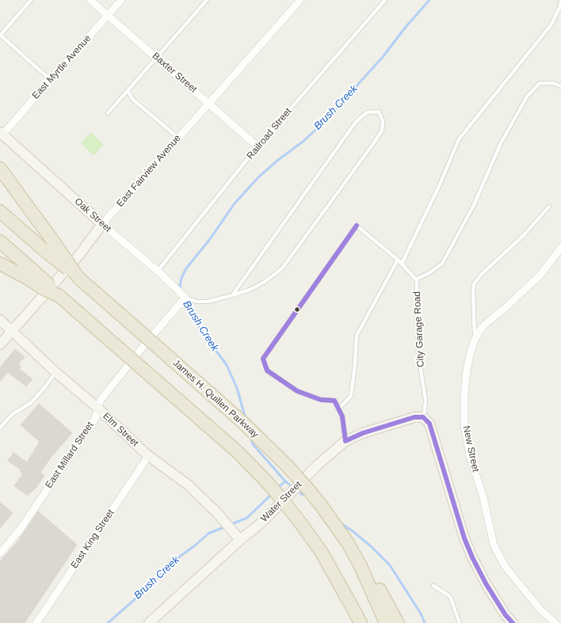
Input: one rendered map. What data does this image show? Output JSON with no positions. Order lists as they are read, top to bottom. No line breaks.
{"streets":{"highway":["James H. Quillen Parkway"],"street":["East Myrtle Avenue","Baxter Street","East Fairview Avenue","Oak Street","City Garage Road","Elm Street","New Street","East Millard Street","Water Street","East King Street"],"lane":["Railroad Street"]},"crossings":[["East Myrtle Avenue","Baxter Street"],["East Myrtle Avenue","Oak Street"],["Baxter Street","Railroad Street"],["Baxter Street","East Fairview Avenue"],["Railroad Street","Oak Street"],["East Fairview Avenue","Oak Street"],["East Fairview Avenue","Elm Street"],["Oak Street","East Millard Street"],["City Garage Road","Water Street"],["Elm Street","East Millard Street"],["Elm Street","Water Street"],["Elm Street","East King Street"]],"water":["Brush Creek"]}
